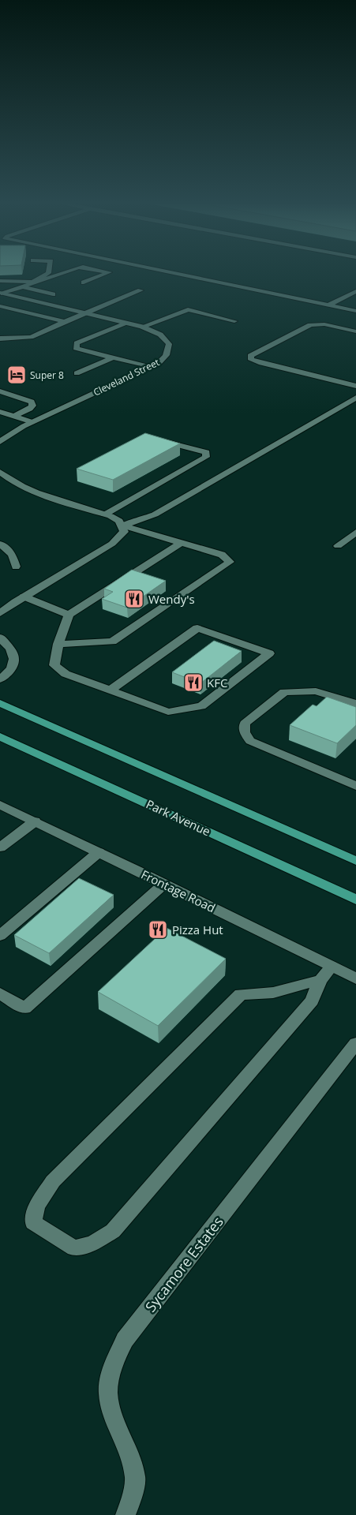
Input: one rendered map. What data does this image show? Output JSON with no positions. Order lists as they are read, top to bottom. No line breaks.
{"streets":{"main road":["Park Avenue"],"street":["Cleveland Street","Frontage Road","Sycamore Estates"]},"places":{"hotel":["Super 8"],"restaurant":["Wendy's","KFC","Pizza Hut"]}}
